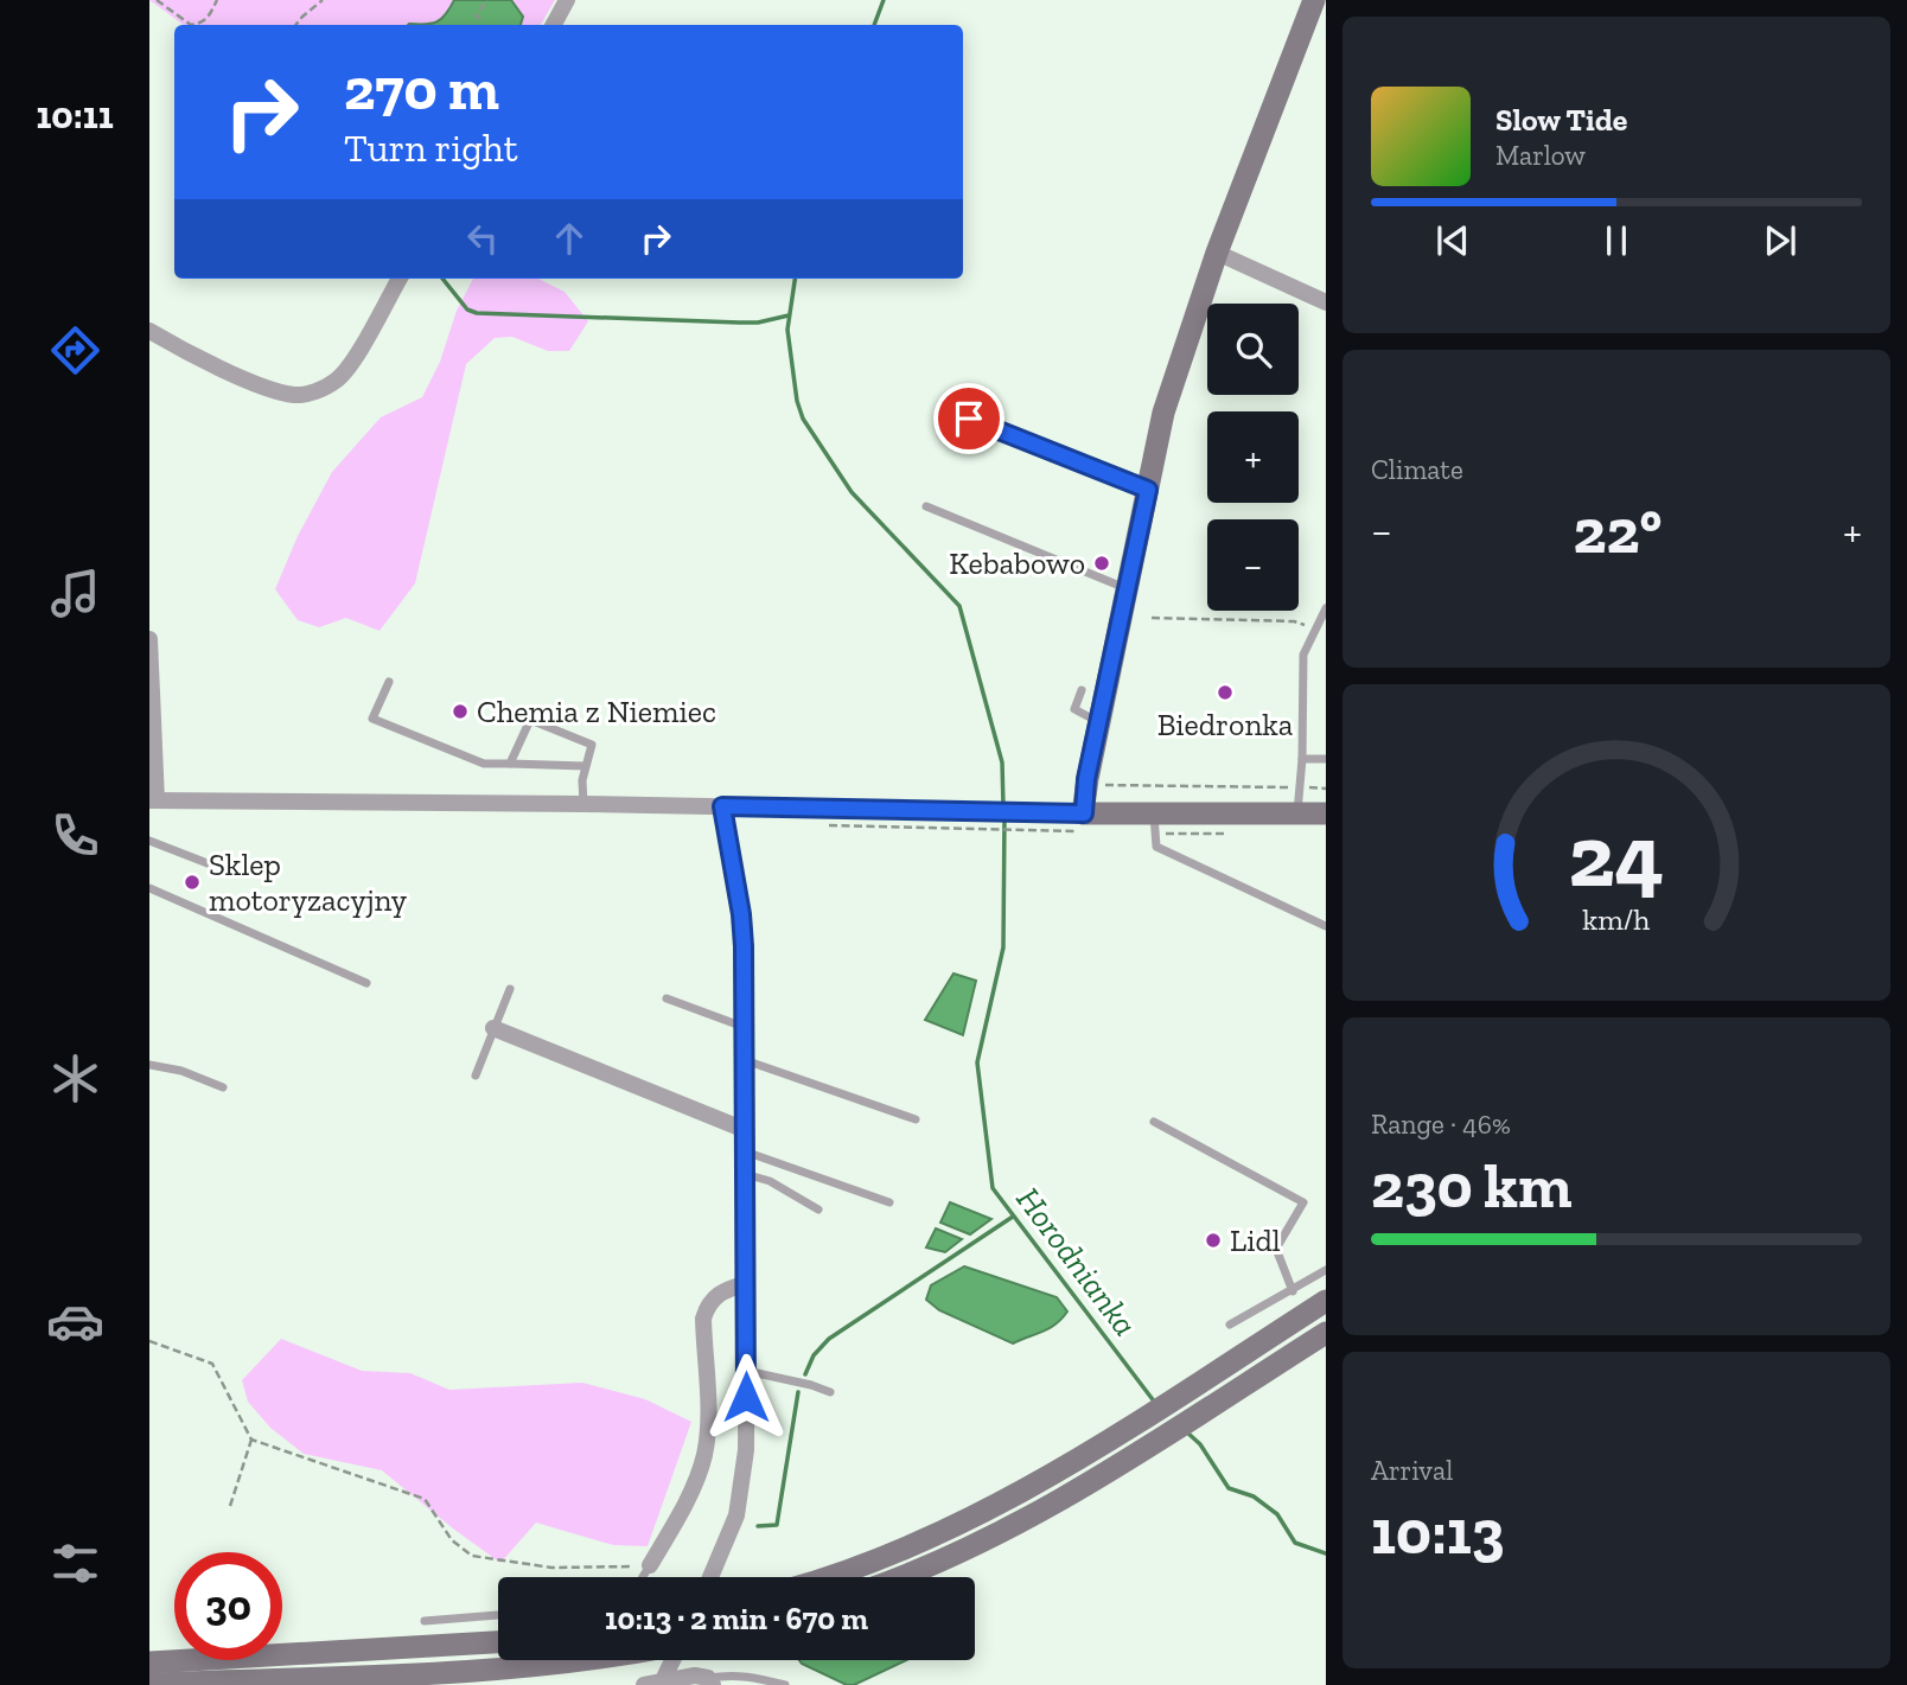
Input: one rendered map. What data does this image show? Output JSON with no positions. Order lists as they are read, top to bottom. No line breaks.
{"water":["Horodnianka"],"places":["Kebabowo","Biedronka","Chemia z Niemiec","Sklep motoryzacyjny","Lidl"],"page":{"tabs":"10:11","turn":["270 m","Turn right"],"song":["Slow Tide","Marlow"],"map_buttons":["+","−"],"tile":["Climate",["Range · 46%","230 km"],["Arrival","10:13"]],"heat":["−","22°","+"],"limit":"30","trip":"10:13 · 2 min · 670 m","gauge":["24","km/h"]}}
